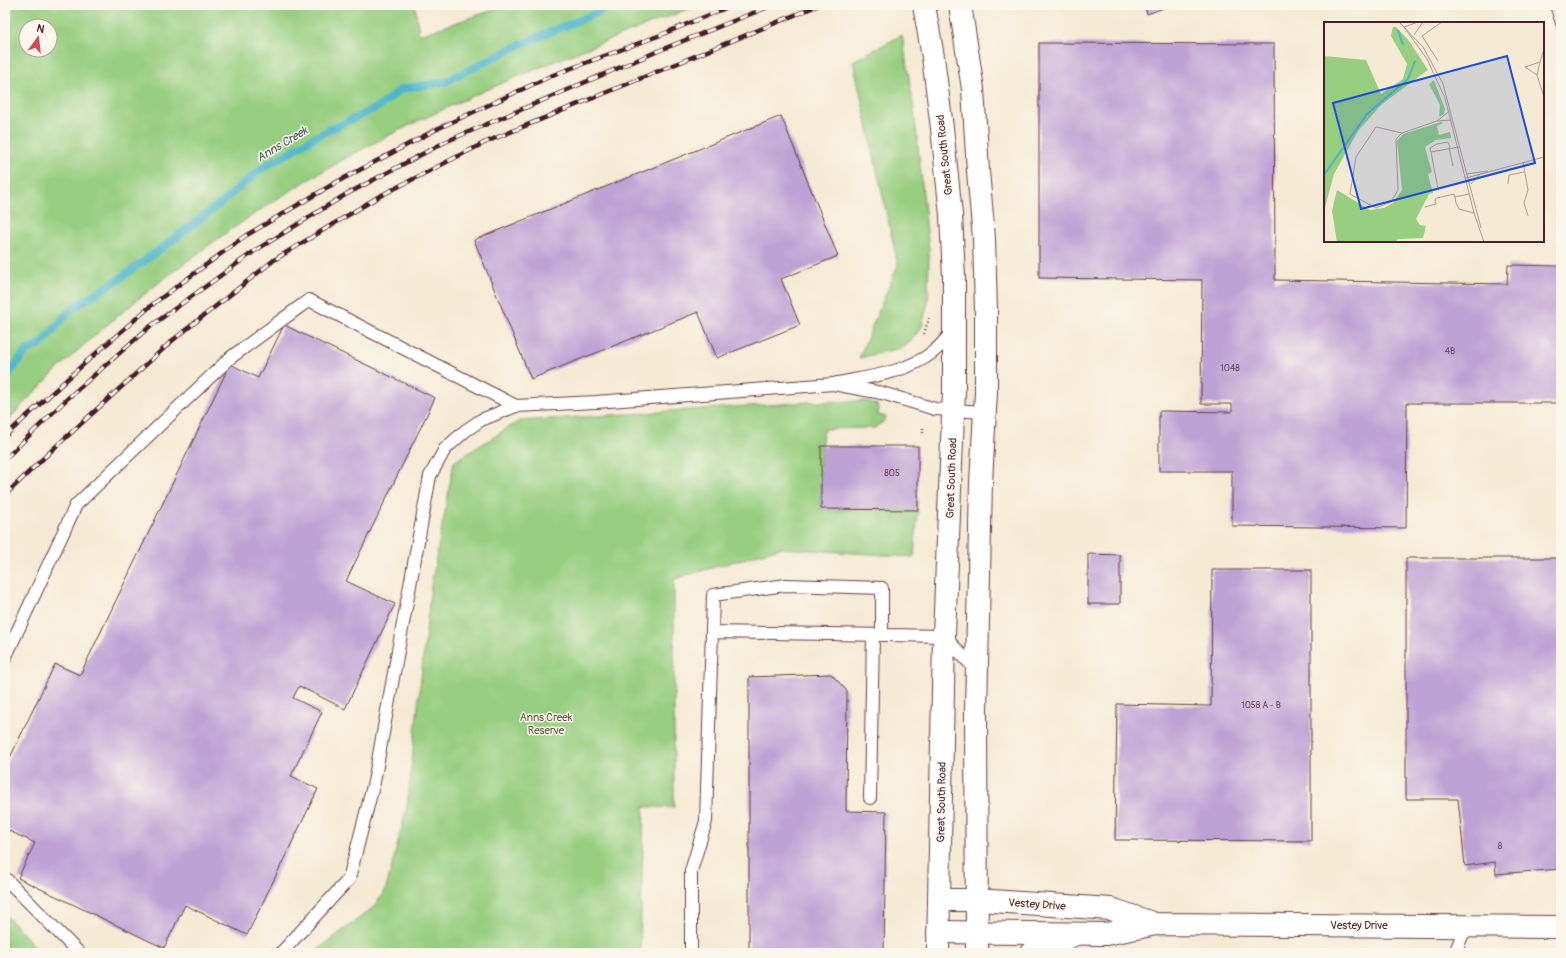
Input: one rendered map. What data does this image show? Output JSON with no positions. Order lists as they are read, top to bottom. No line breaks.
{"streets":{"main road":["Great South Road","Vestey Drive"]},"crossings":[["Great South Road","Vestey Drive"]],"water":["Anns Creek"],"parks":["Anns Creek Reserve"],"house_numbers":["4B","1048","805","1058 A - B","8"],"north":"top"}
